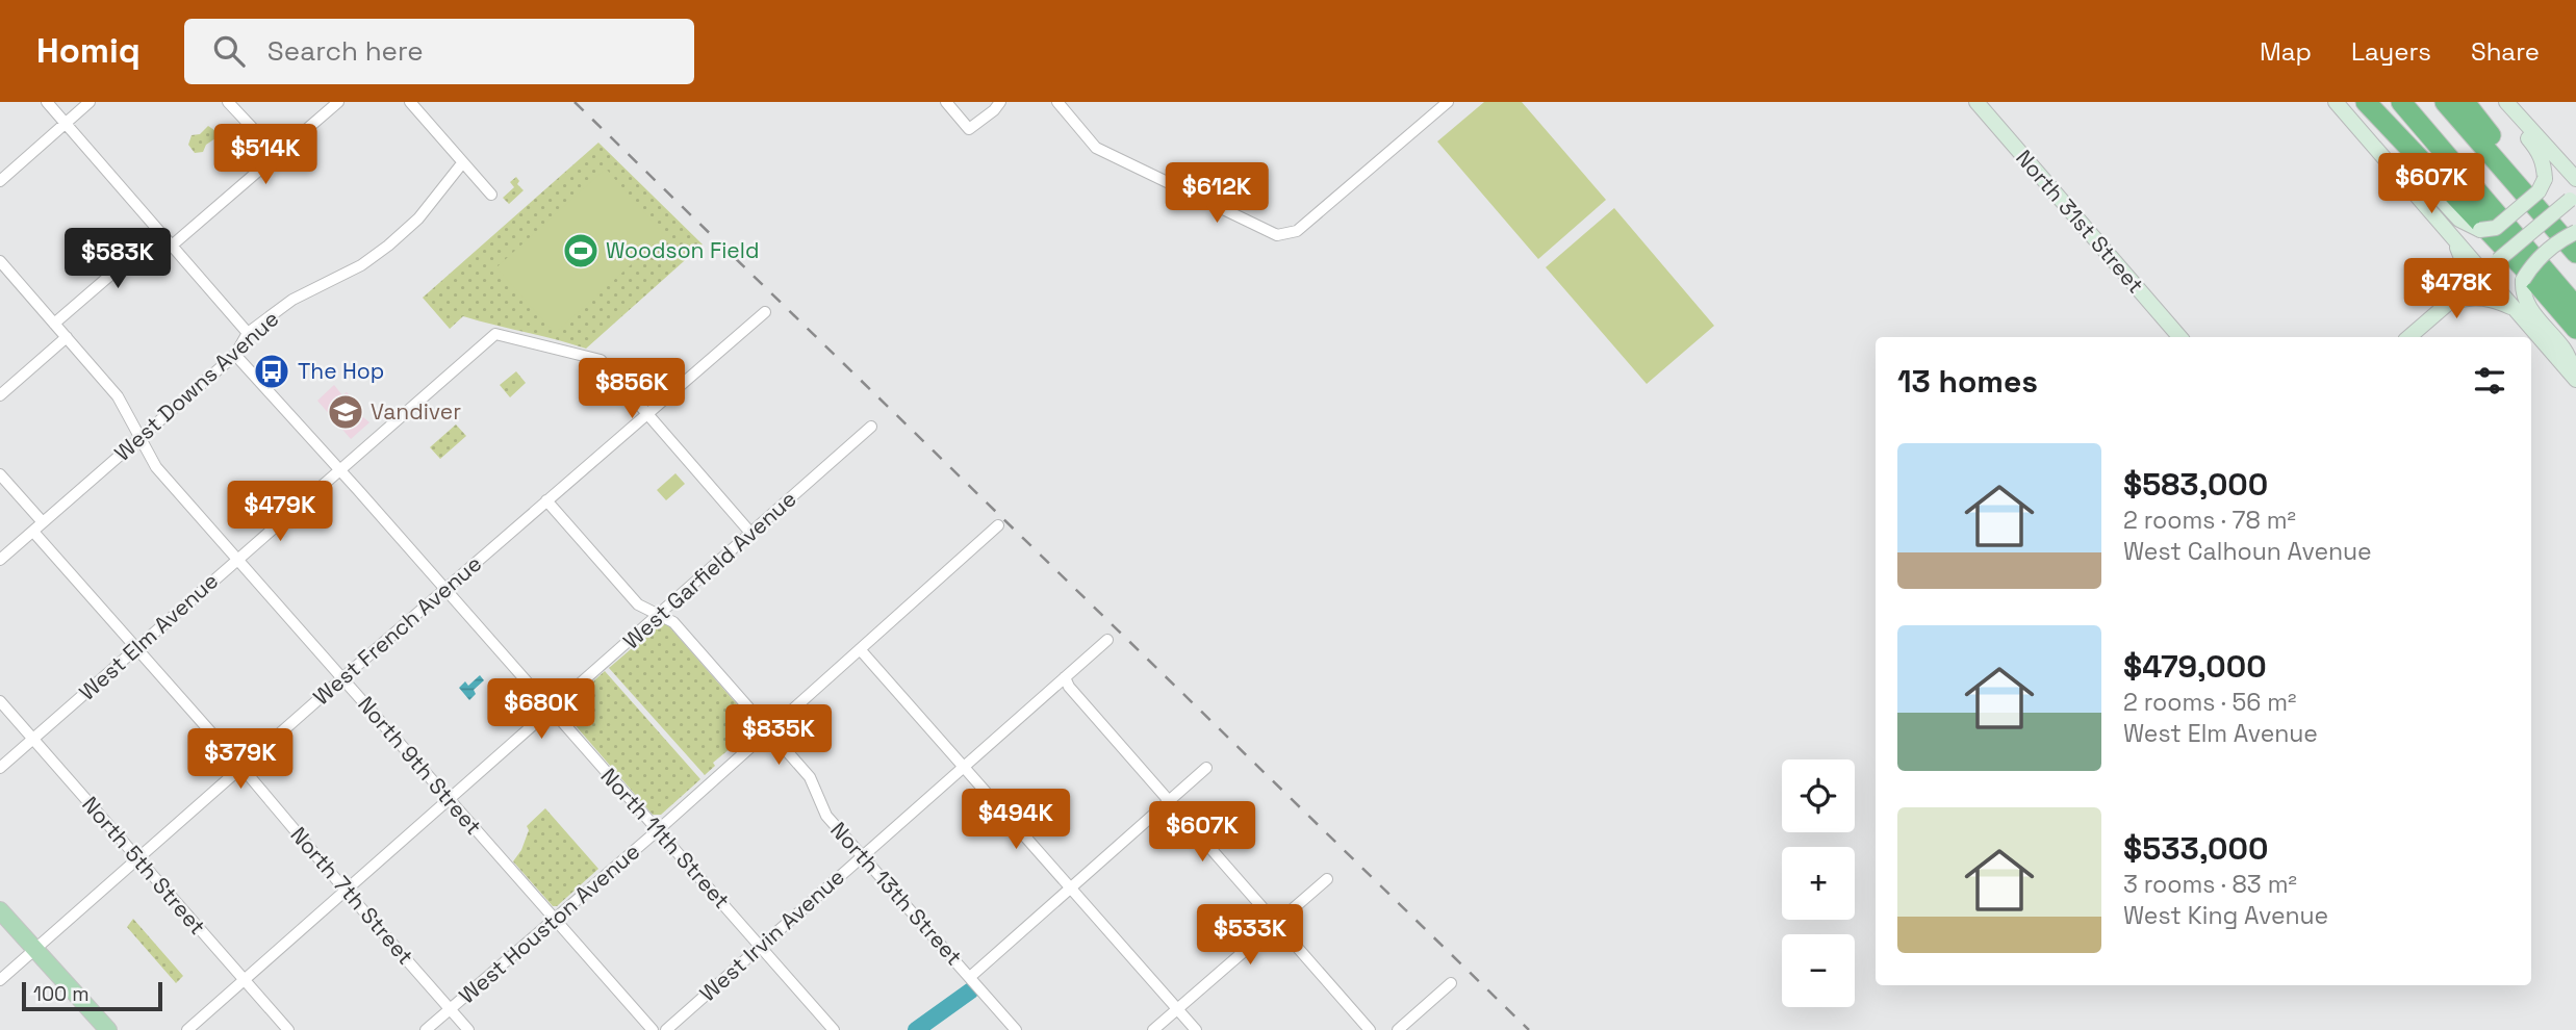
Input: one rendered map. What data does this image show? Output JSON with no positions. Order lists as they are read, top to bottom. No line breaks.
{"streets":{"main road":["North 31st Street"],"street":["West Downs Avenue","West Garfield Avenue","West French Avenue","West Elm Avenue","North 9th Street","North 11th Street","North 5th Street","North 13th Street","North 7th Street","West Houston Avenue","West Irvin Avenue"]},"crossings":[["West Downs Avenue","North 9th Street"],["West Downs Avenue","North 11th Street"],["West Downs Avenue","North 7th Street"],["West Garfield Avenue","North 9th Street"],["West Garfield Avenue","North 11th Street"],["West Garfield Avenue","North 5th Street"],["West Garfield Avenue","North 13th Street"],["West Garfield Avenue","North 7th Street"],["West French Avenue","West Elm Avenue"],["West French Avenue","North 9th Street"],["West French Avenue","North 11th Street"],["West French Avenue","North 5th Street"],["West French Avenue","North 13th Street"],["West French Avenue","North 7th Street"],["West Elm Avenue","North 9th Street"],["West Elm Avenue","North 11th Street"],["West Elm Avenue","North 5th Street"],["West Elm Avenue","North 7th Street"],["North 9th Street","West Houston Avenue"],["North 11th Street","West Houston Avenue"],["North 11th Street","West Irvin Avenue"],["North 13th Street","West Houston Avenue"],["North 13th Street","West Irvin Avenue"],["North 7th Street","West Houston Avenue"]],"places":{"sports":["Woodson Field"],"bus stop":["The Hop"],"school or university":["Vandiver"]},"scale_bar":"100 m","page":{"header":"Homiq","search":"Search here","nav":["Map","Layers","Share"],"price":["$514K","$607K","$612K","$583K","$478K","$856K","$479K","$680K","$835K","$379K","$494K","$607K","$533K"],"heading":"13 homes","list":[{"name":"$583,000","note":"2 rooms · 78 m² · West Calhoun Avenue"},{"name":"$479,000","note":"2 rooms · 56 m² · West Elm Avenue"},{"name":"$533,000","note":"3 rooms · 83 m² · West King Avenue"}],"map_buttons":["+","−"],"scale":"100 m"}}
